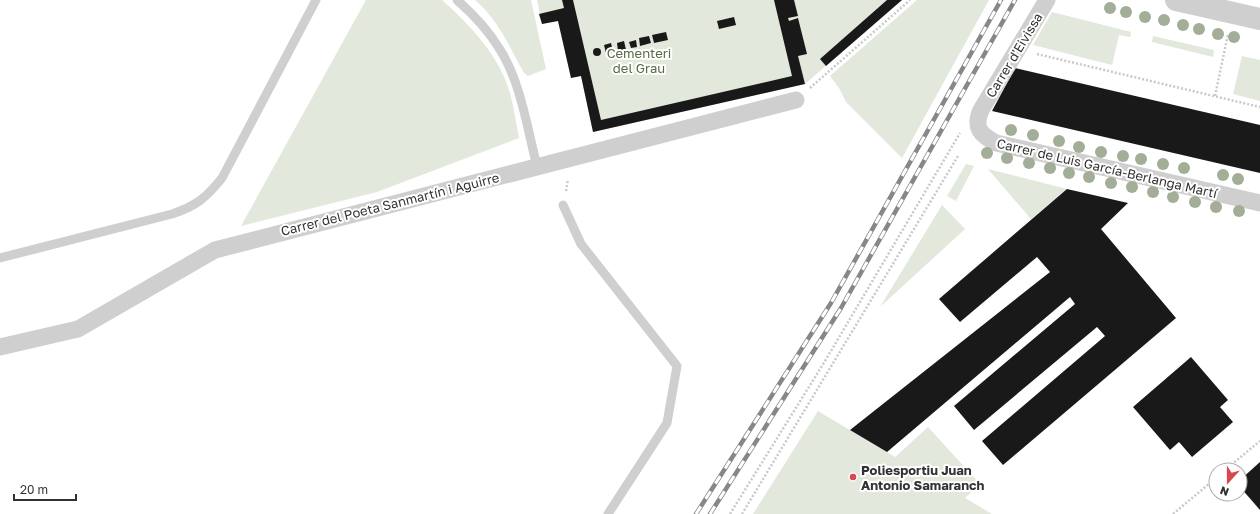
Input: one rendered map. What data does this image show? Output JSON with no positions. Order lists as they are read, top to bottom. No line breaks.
{"streets":{"street":["Carrer d'Eivissa","Carrer de Luis García-Berlanga Martí","Carrer del Poeta Sanmartín i Aguirre"]},"crossings":[["Carrer d'Eivissa","Carrer de Luis García-Berlanga Martí"]],"parks":["Cementeri del Grau"],"places":["Poliesportiu Juan Antonio Samaranch"],"scale_bar":"20 m","north":"bottom"}
